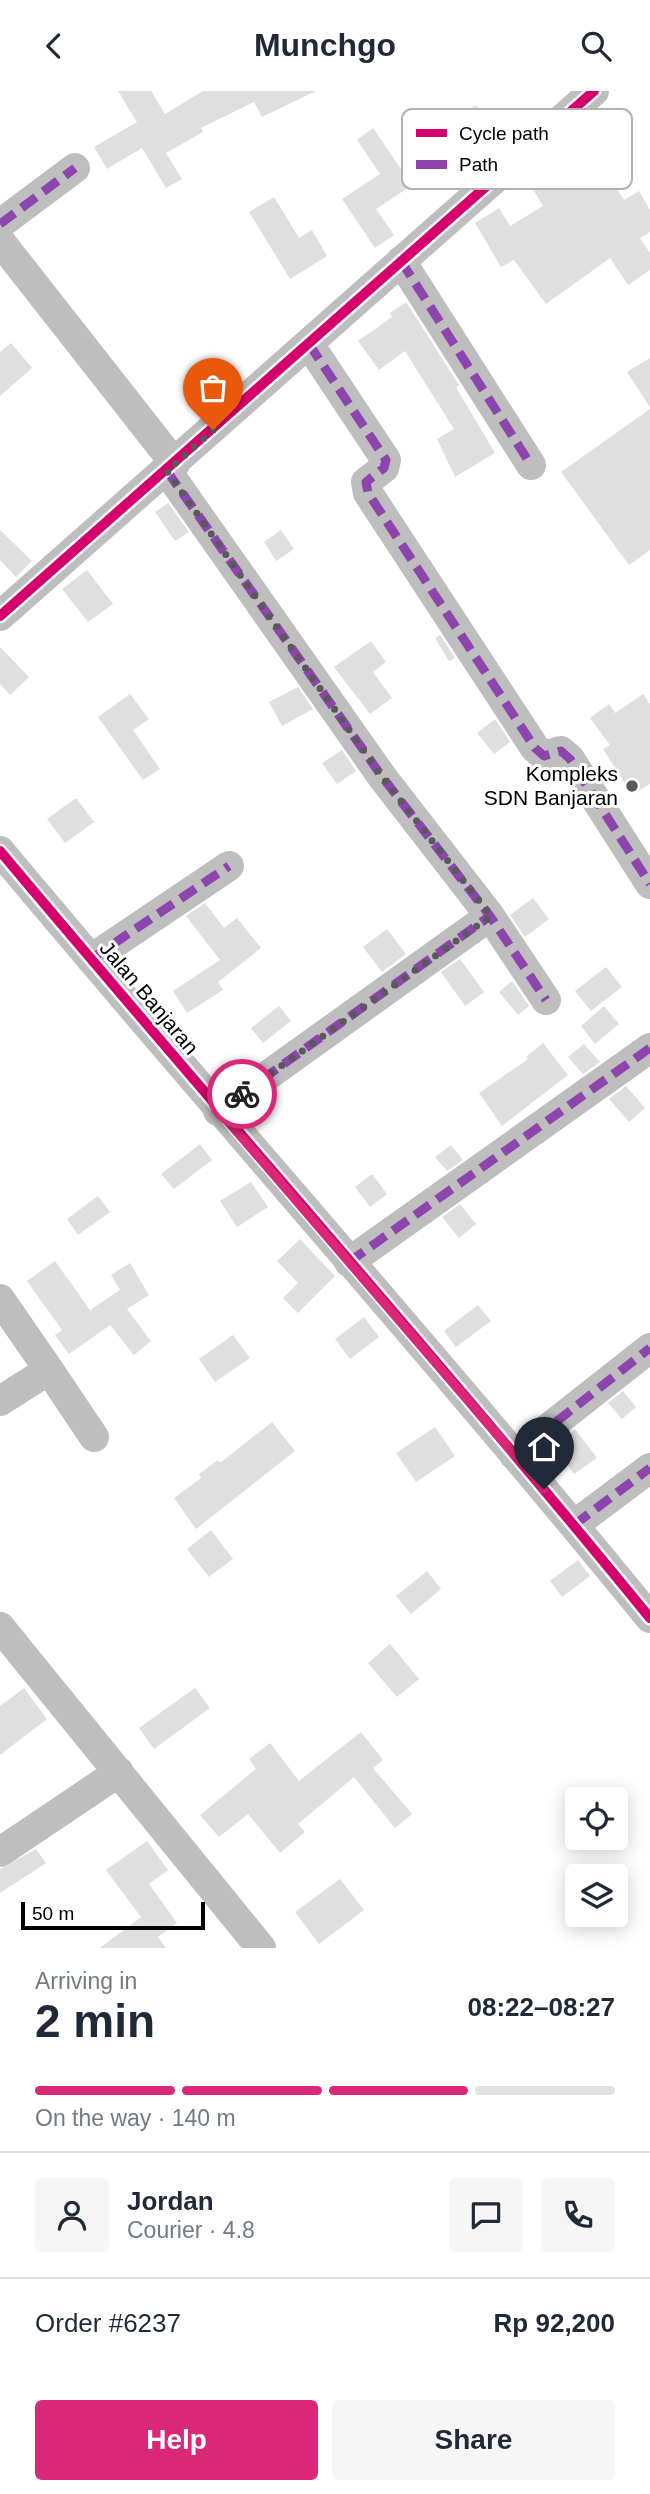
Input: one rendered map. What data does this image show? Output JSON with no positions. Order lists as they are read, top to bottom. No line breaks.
{"streets":{"street":["Jalan Banjaran"]},"places":["Kompleks SDN Banjaran"],"legend":["Cycle path","Path"],"scale_bar":"50 m","page":{"header":"Munchgo","scale":"50 m","heading":["2 min","Arriving in","08:22–08:27"],"panel":["Jordan","Courier · 4.8","Order #6237","Rp 92,200"],"bar":"On the way · 140 m","buttons":["Help","Share"]}}
